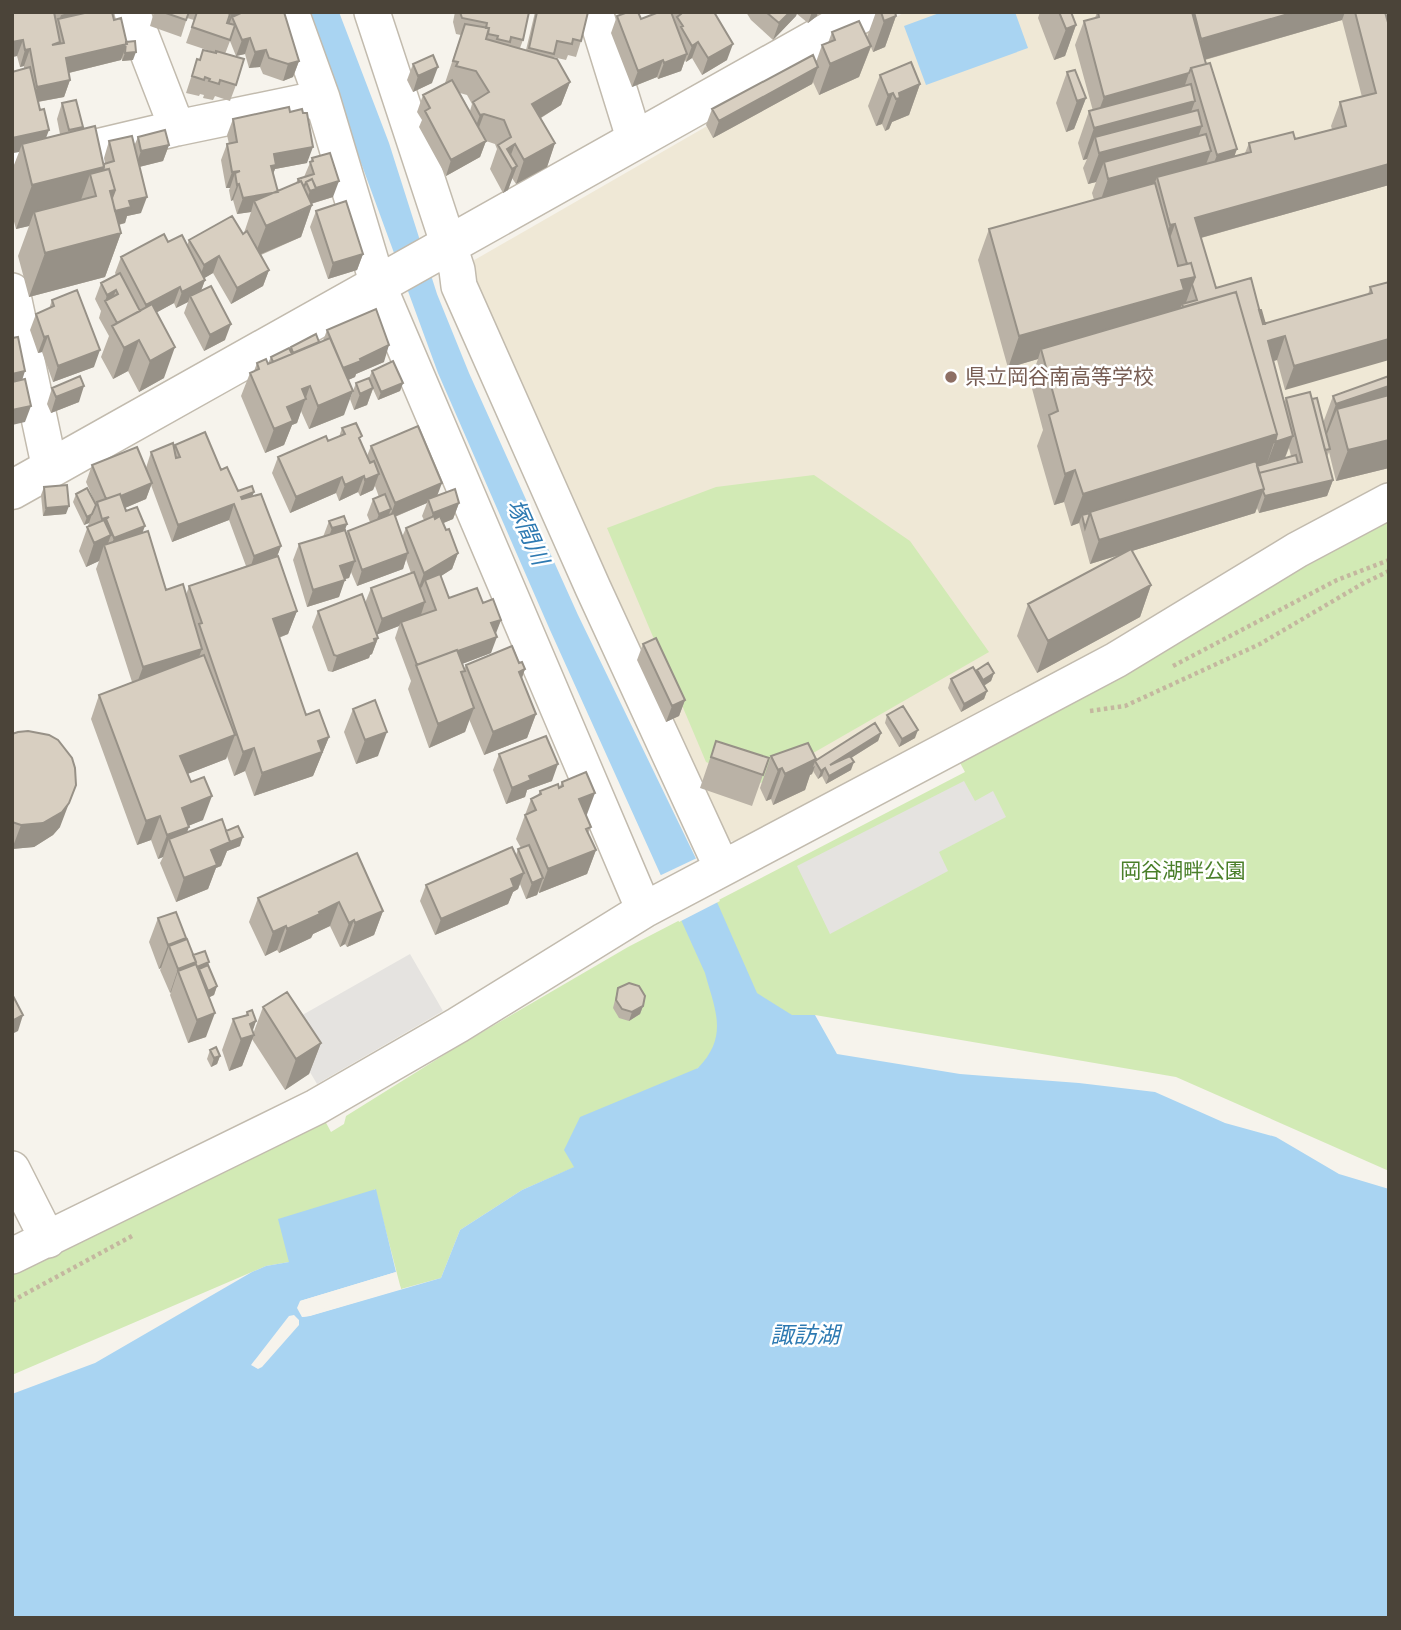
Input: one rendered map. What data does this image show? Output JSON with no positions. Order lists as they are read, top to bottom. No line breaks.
{"water":["塚間川","諏訪湖"],"parks":["岡谷湖畔公園"],"places":["県立岡谷南高等学校"]}
